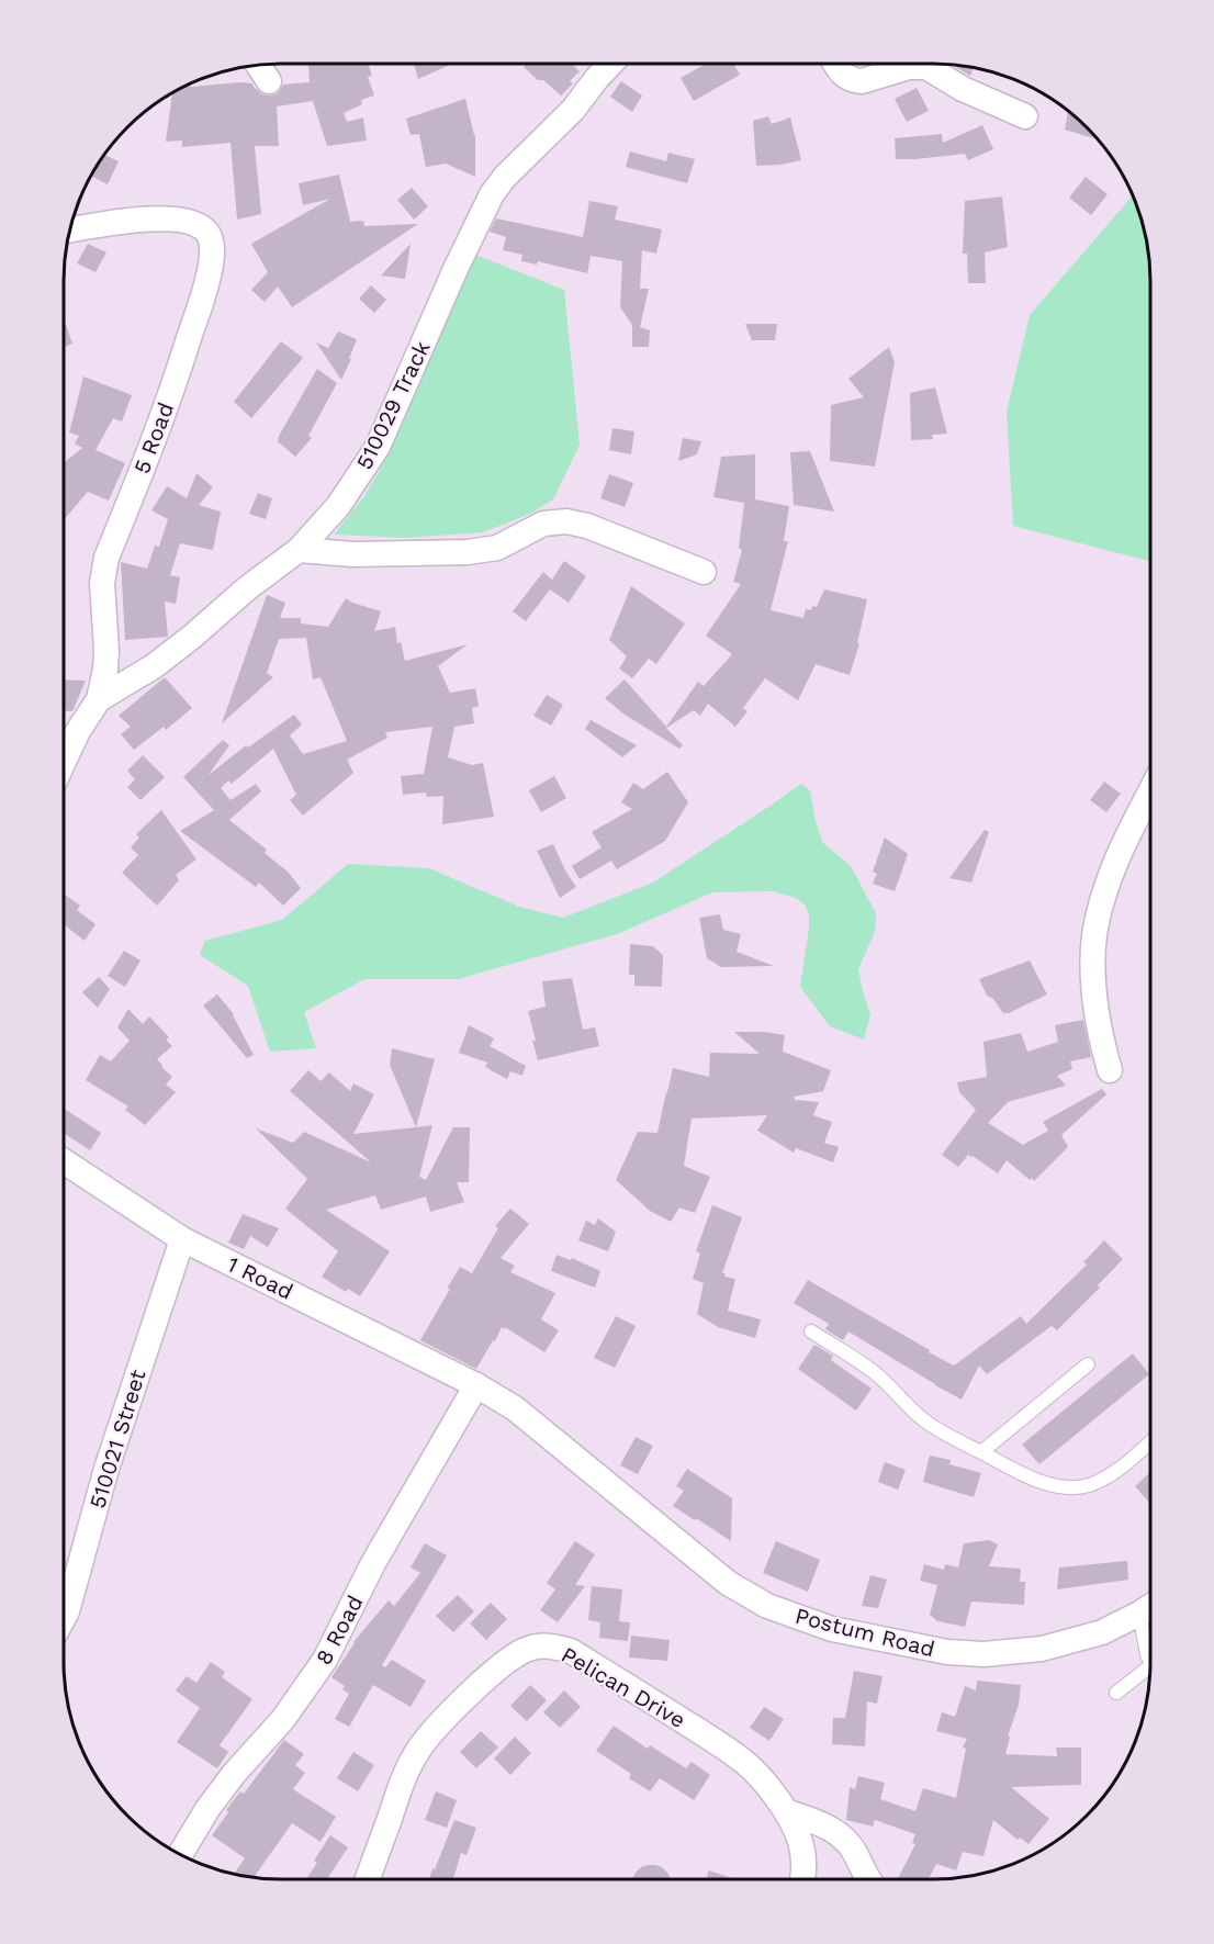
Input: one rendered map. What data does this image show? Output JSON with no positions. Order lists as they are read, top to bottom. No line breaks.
{"streets":{"street":["510029 Track","5 Road","1 Road","510021 Street","8 Road","Postum Road","Pelican Drive"]},"crossings":[["510029 Track","5 Road"],["1 Road","510021 Street"],["1 Road","8 Road"],["1 Road","Postum Road"],["8 Road","Postum Road"]]}
